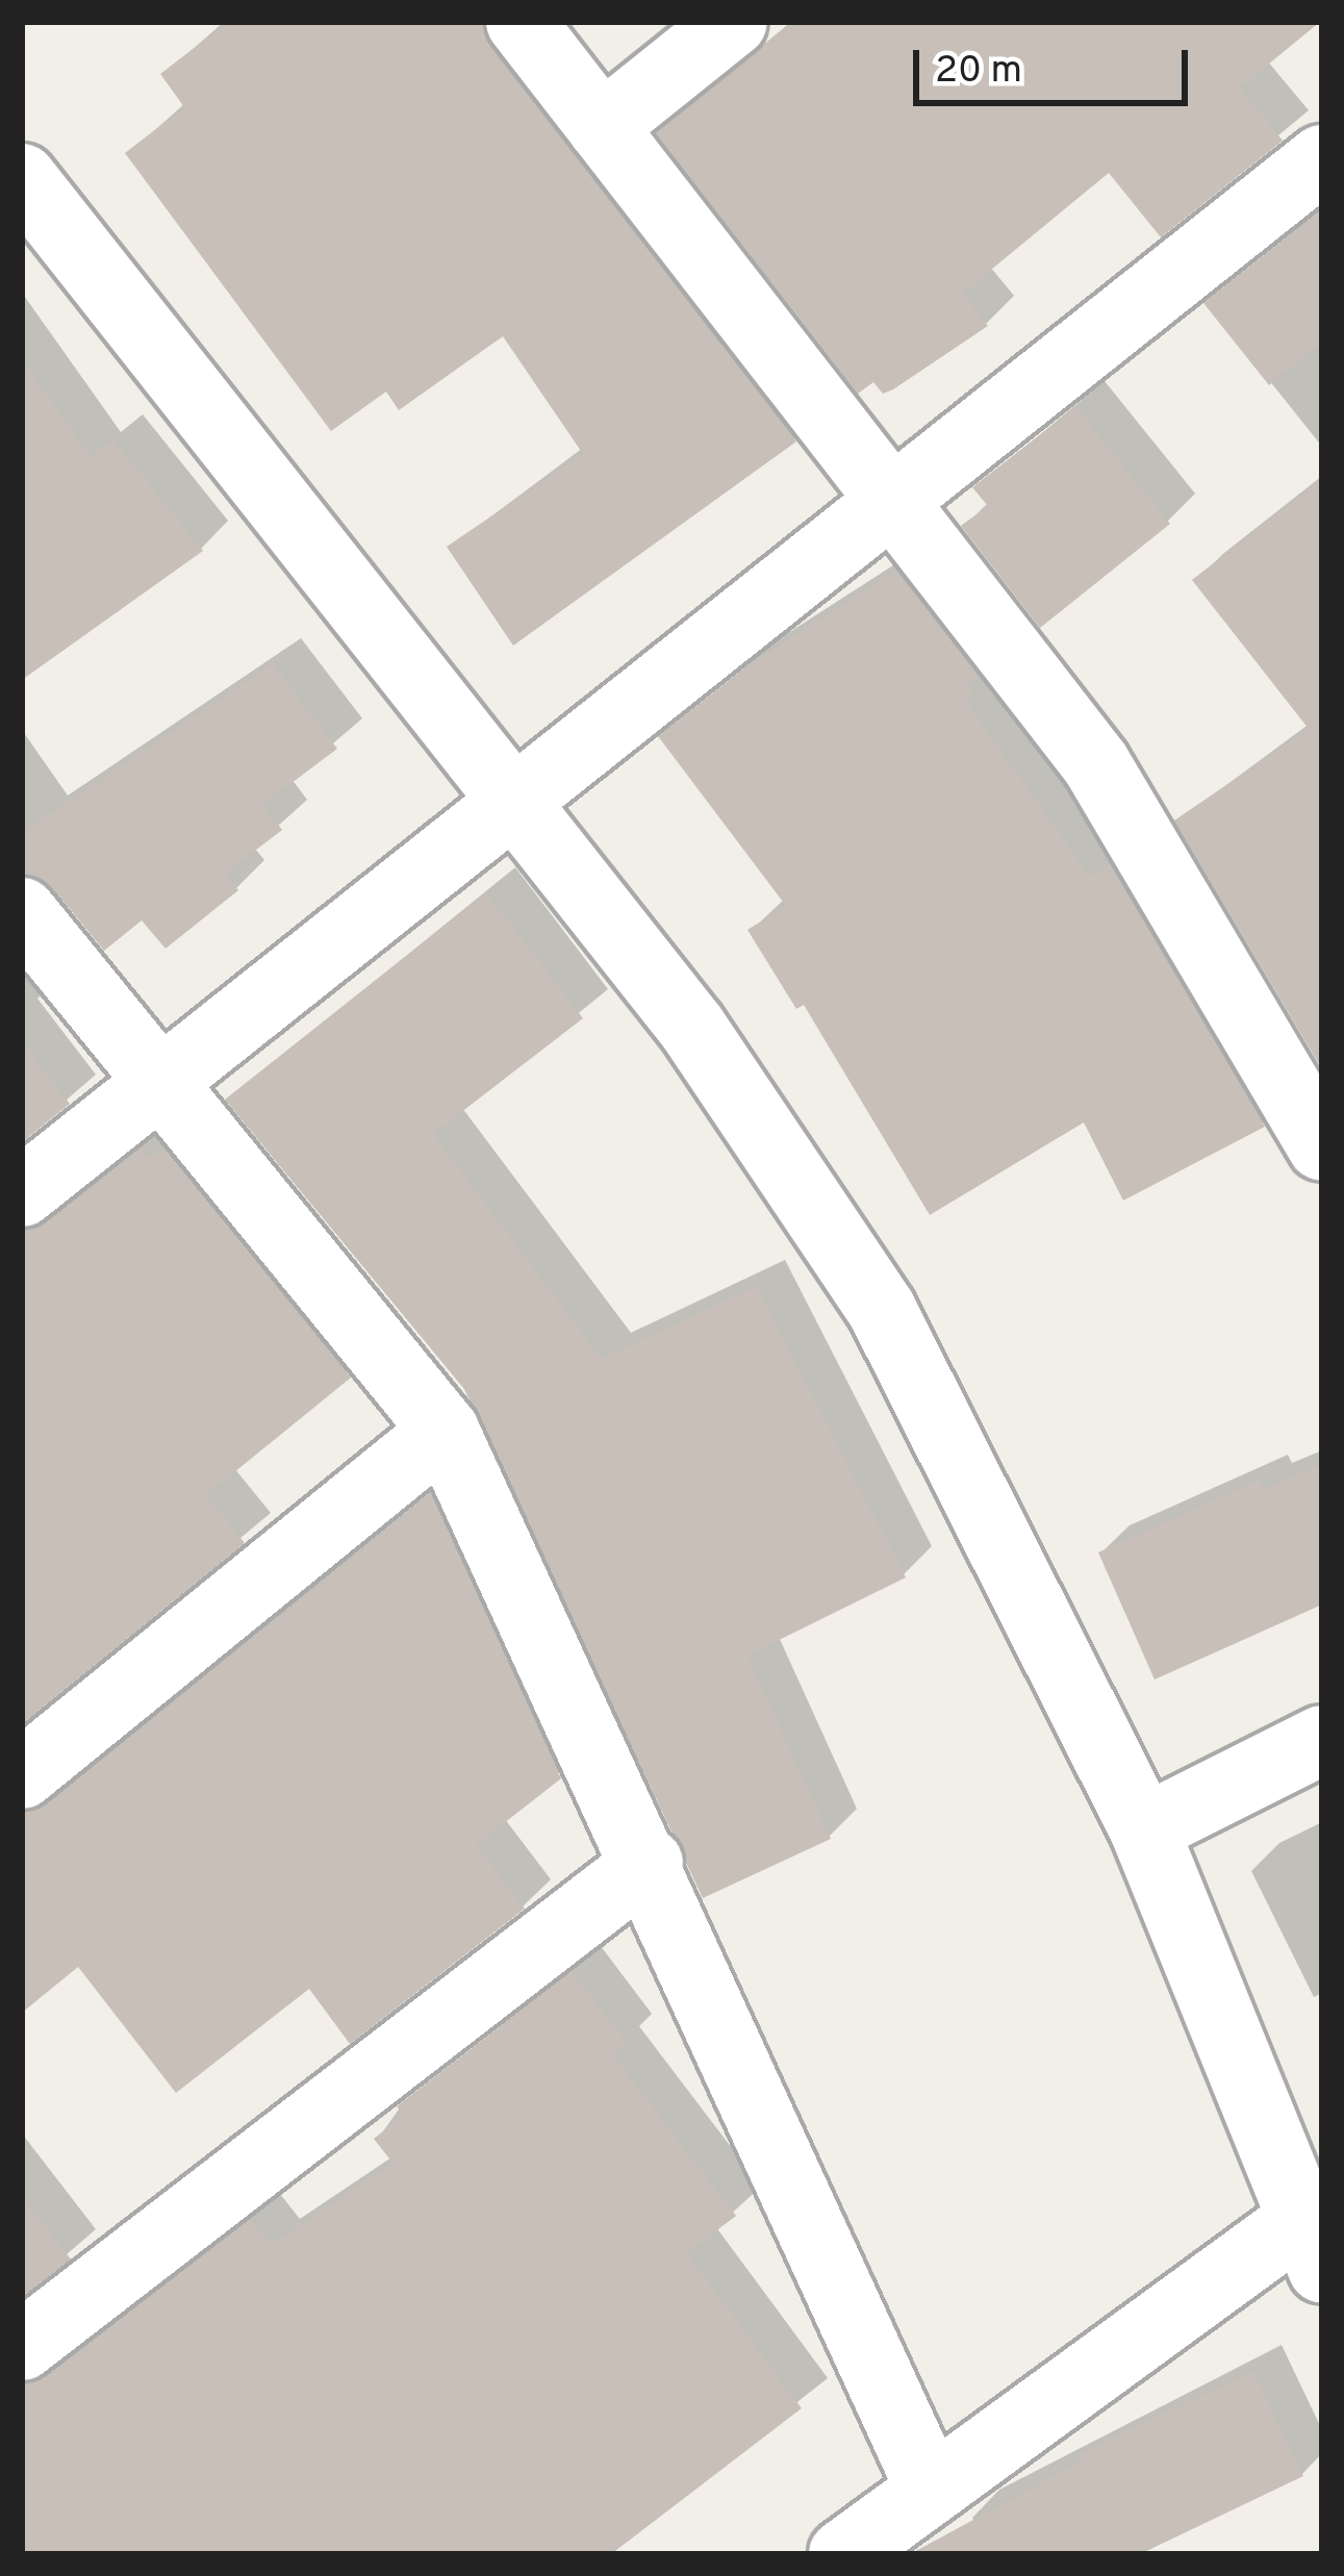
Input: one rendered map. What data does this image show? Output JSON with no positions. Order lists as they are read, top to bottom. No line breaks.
{"scale_bar":"20 m"}
